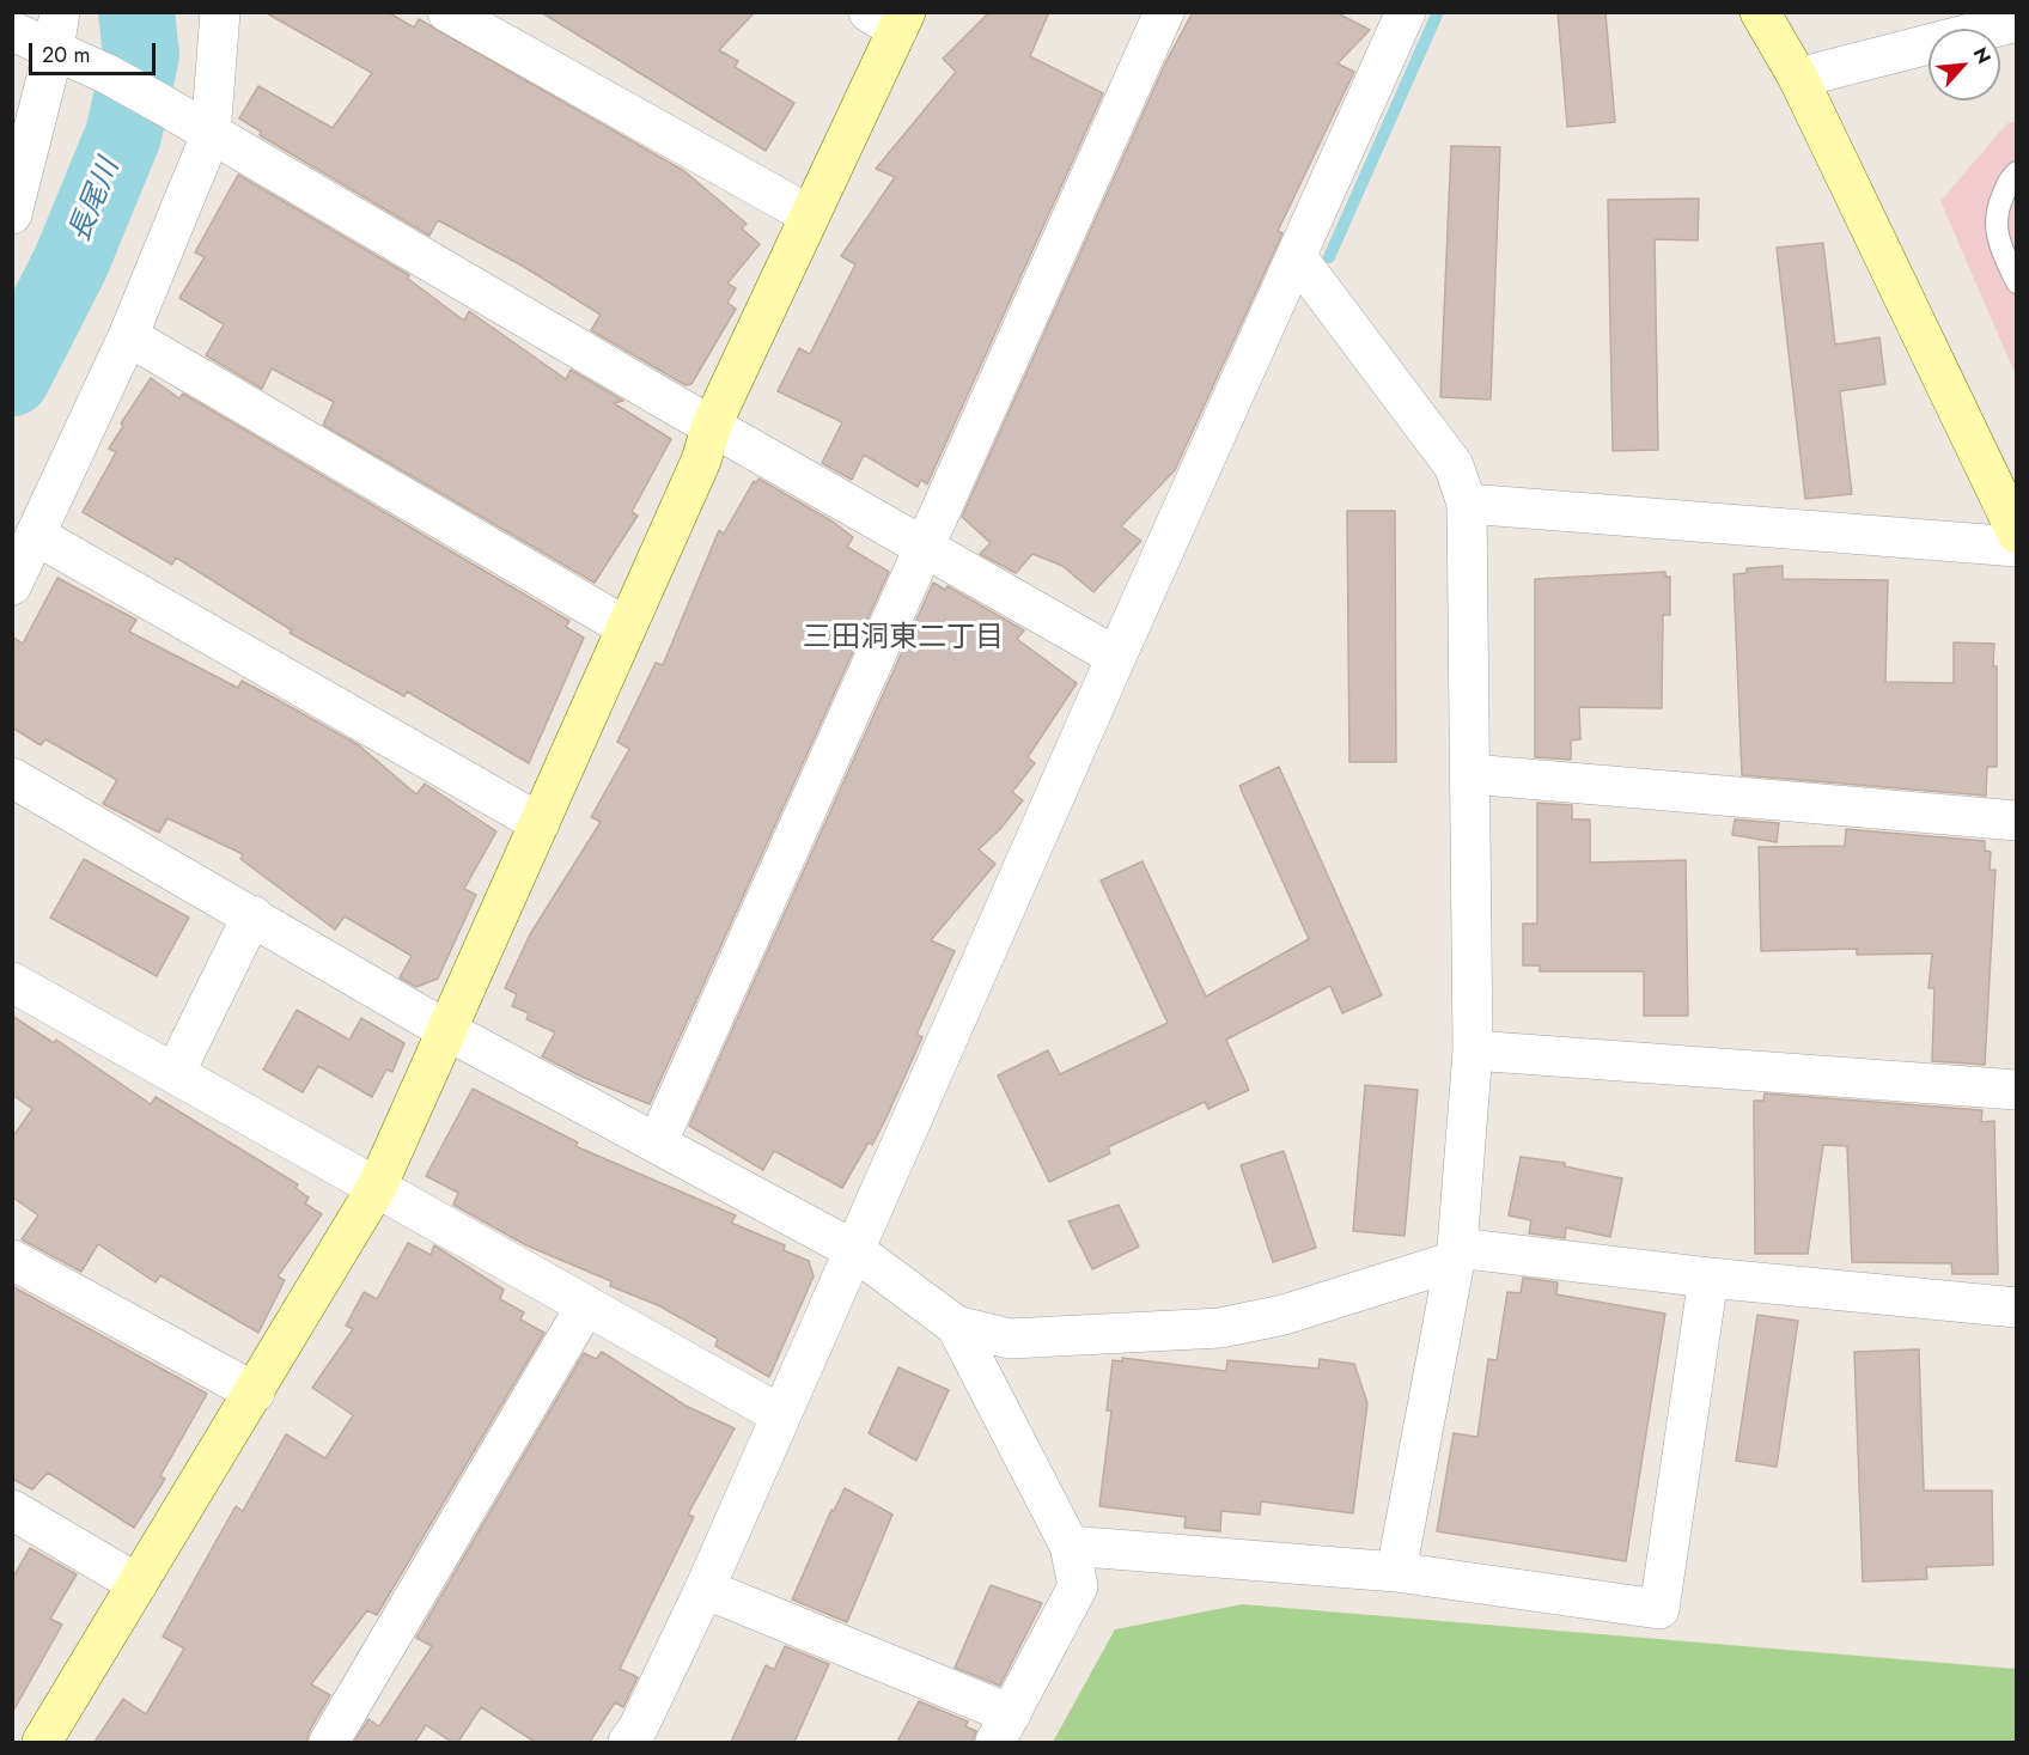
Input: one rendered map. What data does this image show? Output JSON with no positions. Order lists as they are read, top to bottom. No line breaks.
{"districts":["三田洞東二丁目"],"water":["長尾川"],"scale_bar":"20 m","north":"top right"}
